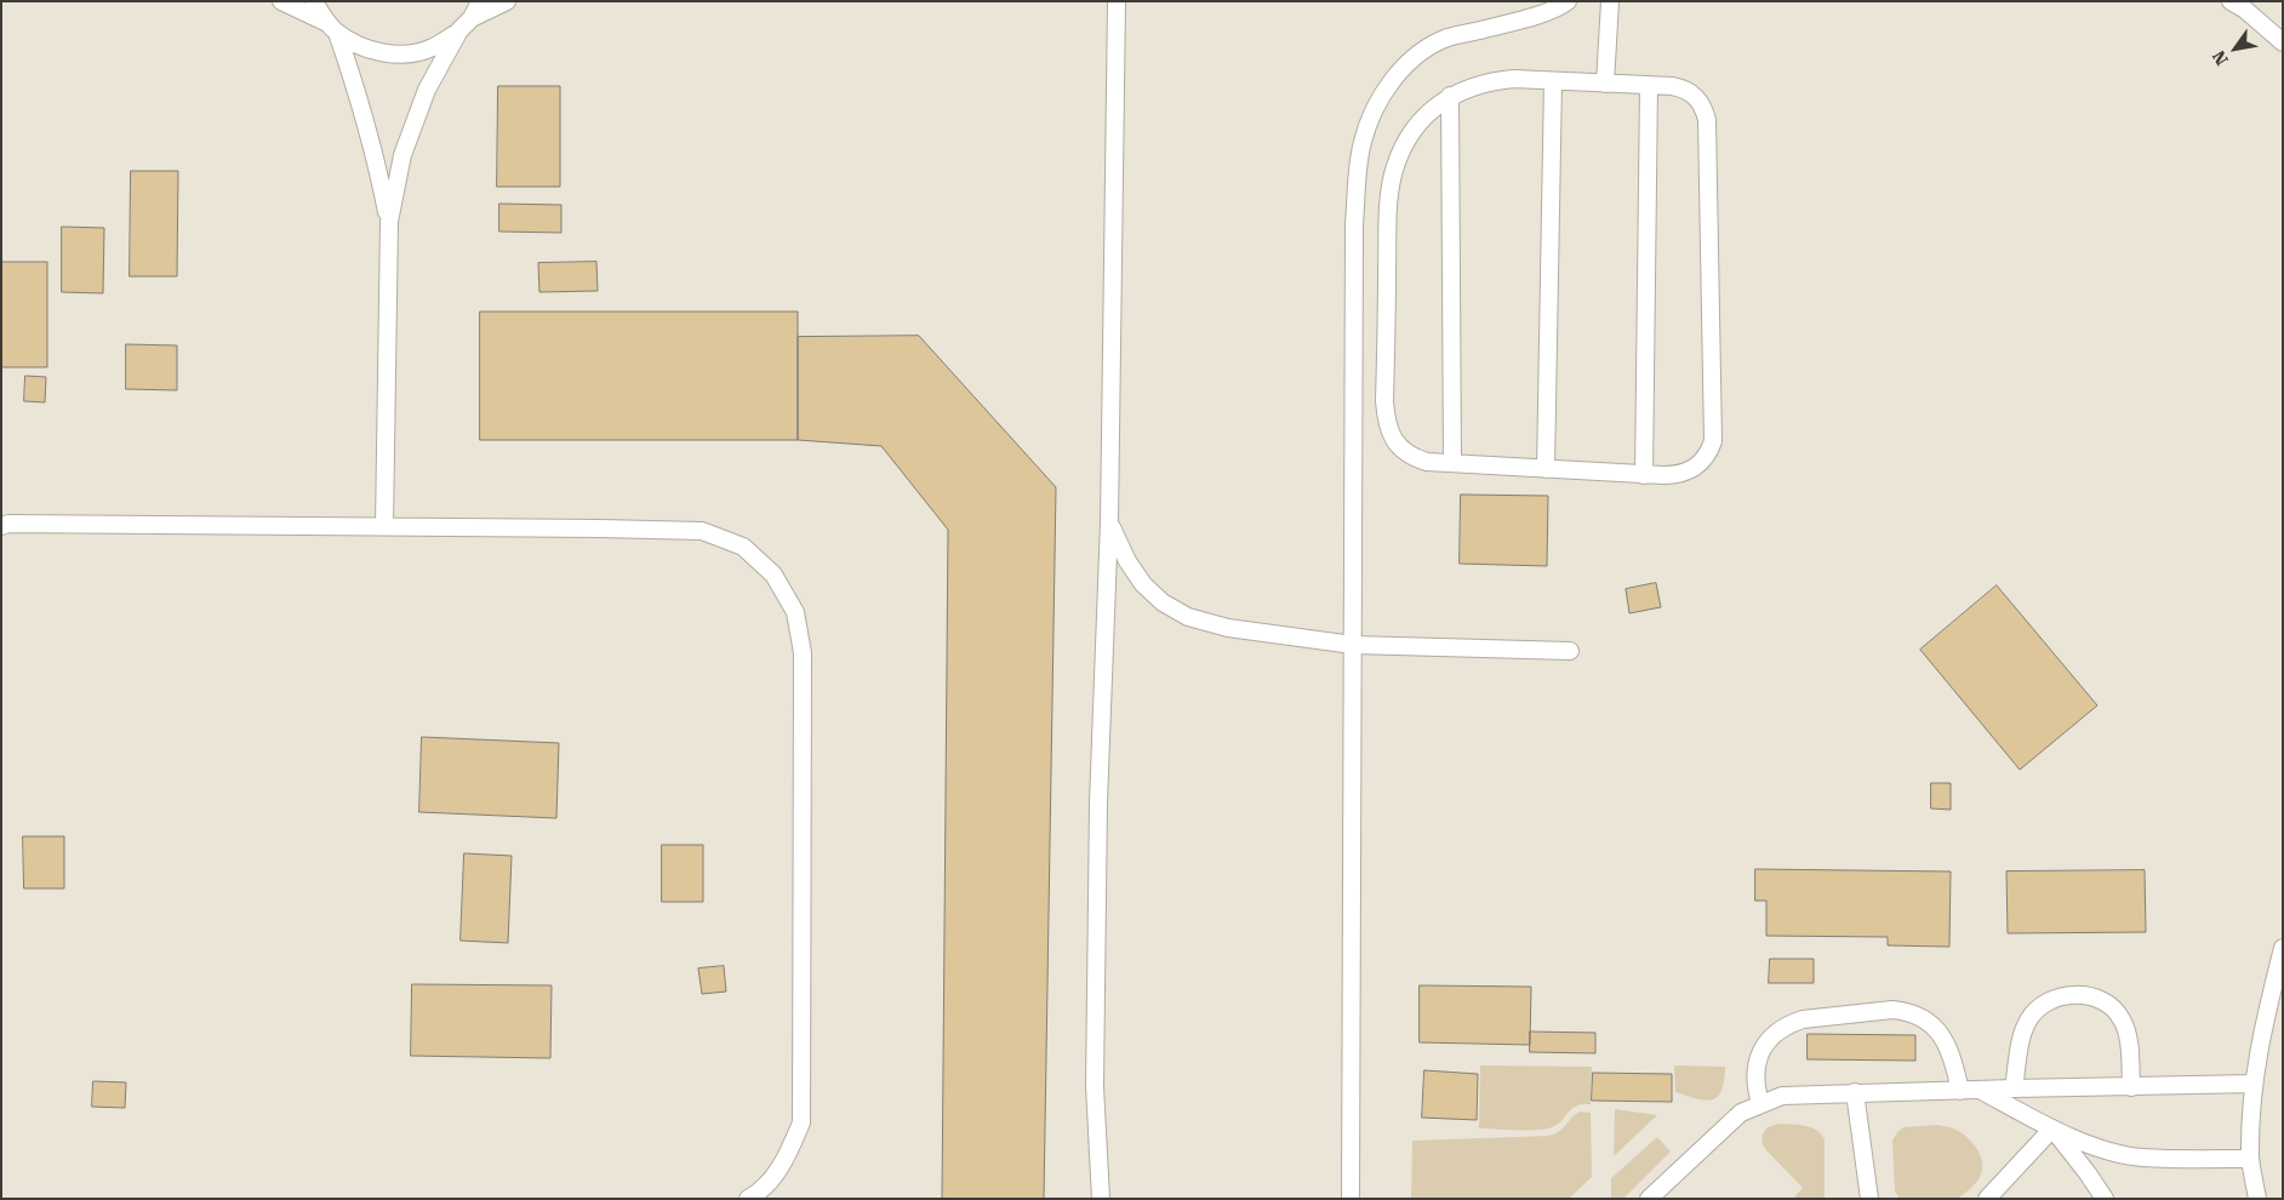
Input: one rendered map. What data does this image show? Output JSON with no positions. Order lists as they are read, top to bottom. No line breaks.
{"north":"bottom left"}
